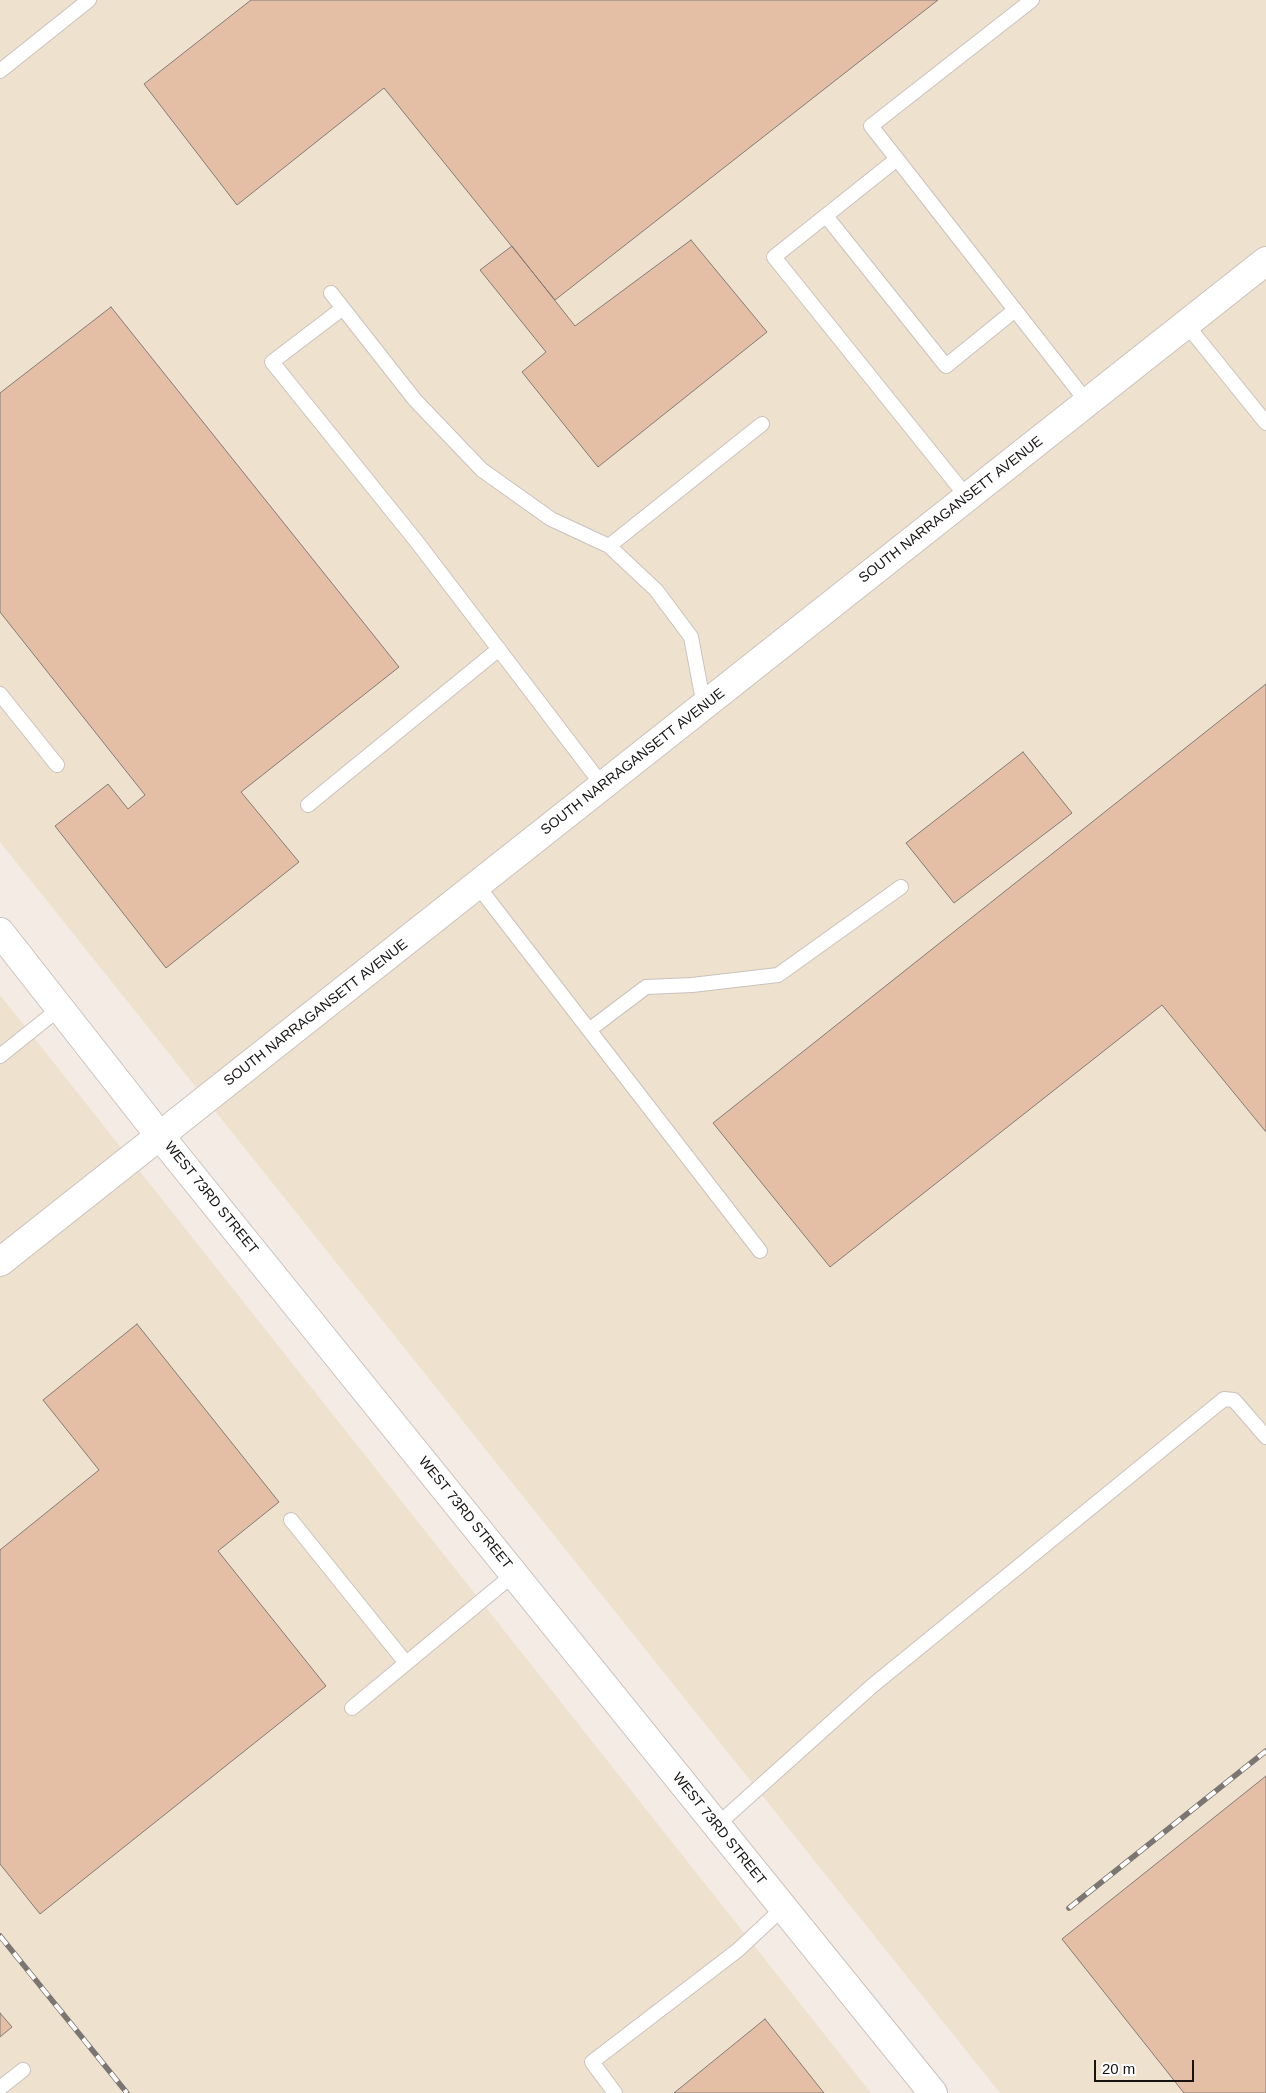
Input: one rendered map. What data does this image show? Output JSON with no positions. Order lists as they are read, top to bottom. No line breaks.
{"streets":{"street":["SOUTH NARRAGANSETT AVENUE","WEST 73RD STREET"]},"crossings":[["SOUTH NARRAGANSETT AVENUE","WEST 73RD STREET"]],"scale_bar":"20 m"}
